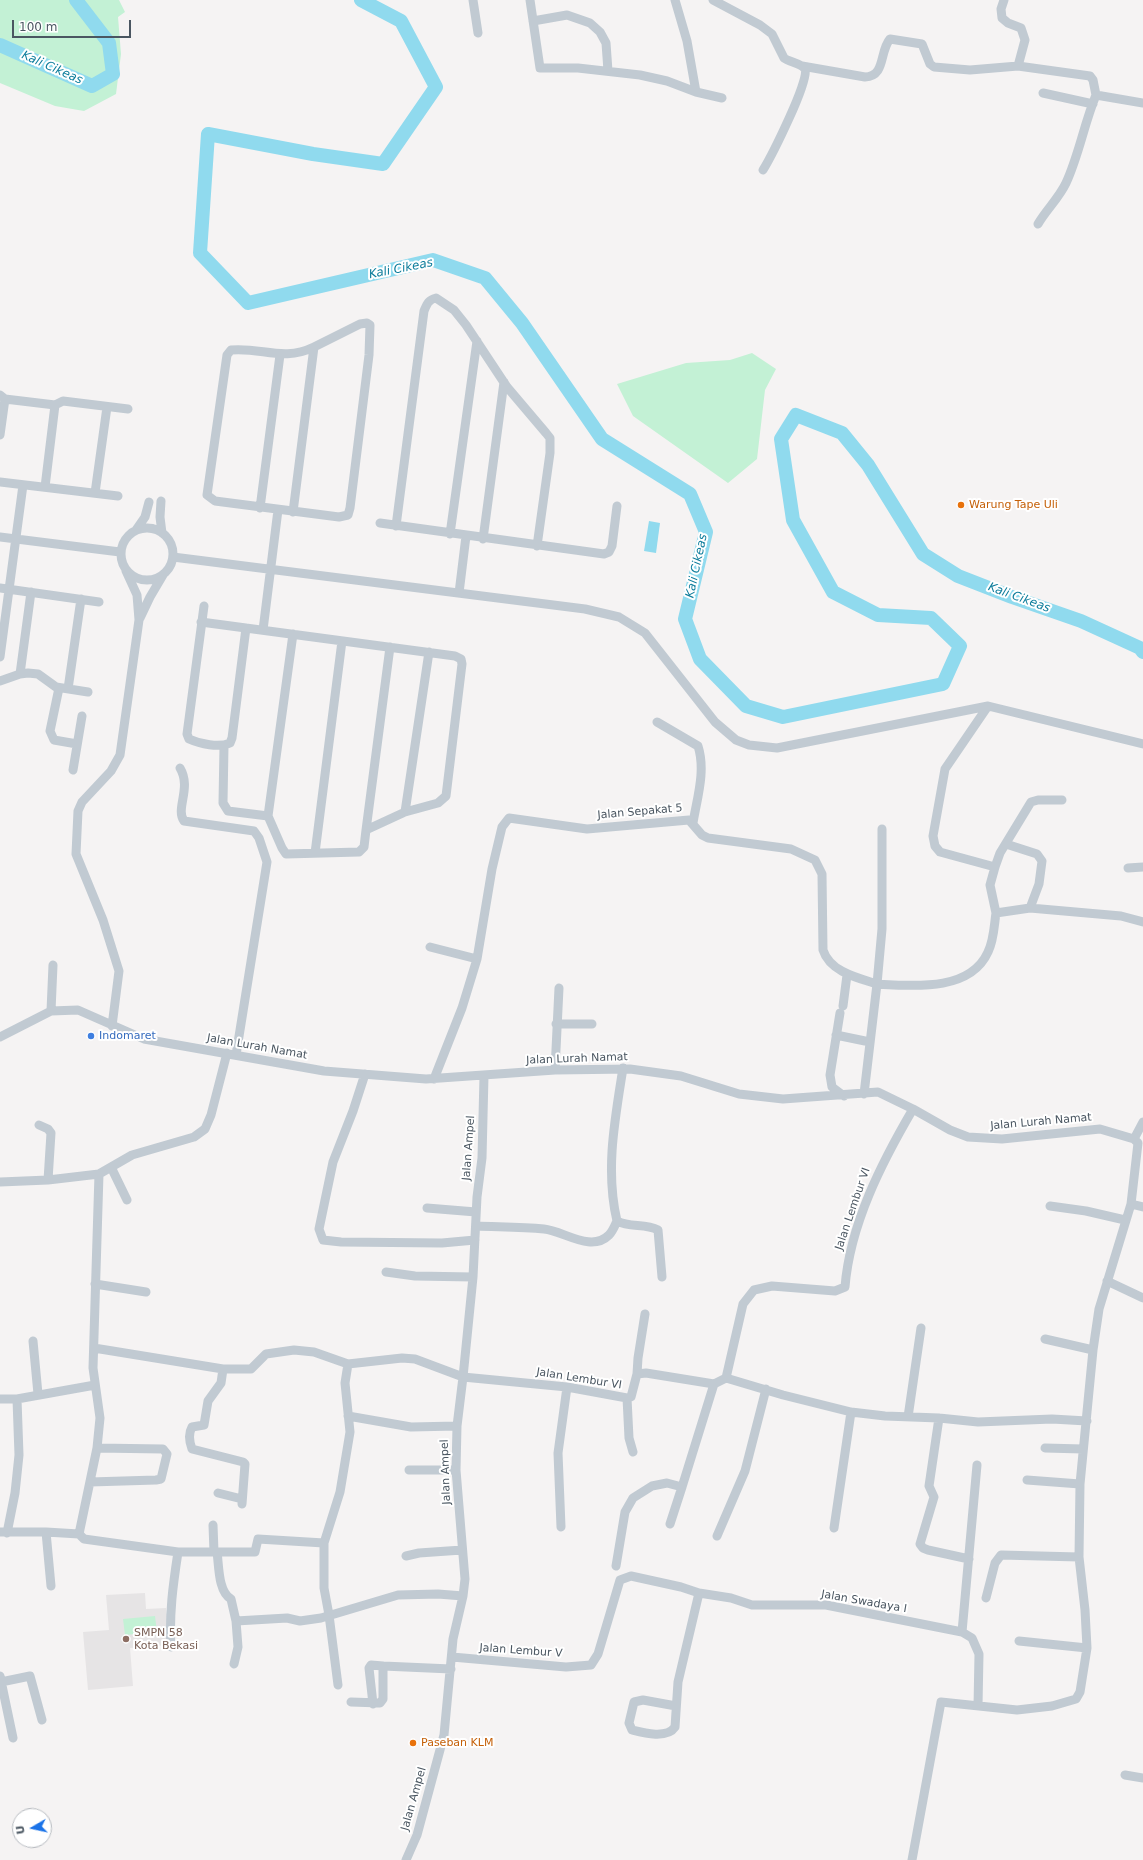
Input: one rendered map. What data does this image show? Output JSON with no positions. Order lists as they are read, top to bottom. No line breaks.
{"streets":{"street":["Jalan Sepakat 5","Jalan Lurah Namat","Jalan Ampel","Jalan Lembur VI","Jalan Swadaya I","Jalan Lembur V"]},"crossings":[["Jalan Sepakat 5","Jalan Lurah Namat"],["Jalan Lurah Namat","Jalan Ampel"],["Jalan Lurah Namat","Jalan Lembur VI"],["Jalan Ampel","Jalan Lembur VI"],["Jalan Ampel","Jalan Lembur V"],["Jalan Swadaya I","Jalan Lembur V"]],"water":["Kali Cikeas"],"places":["Warung Tape Uli","Indomaret","SMPN 58 Kota Bekasi","Paseban KLM"],"scale_bar":"100 m","north":"left"}
